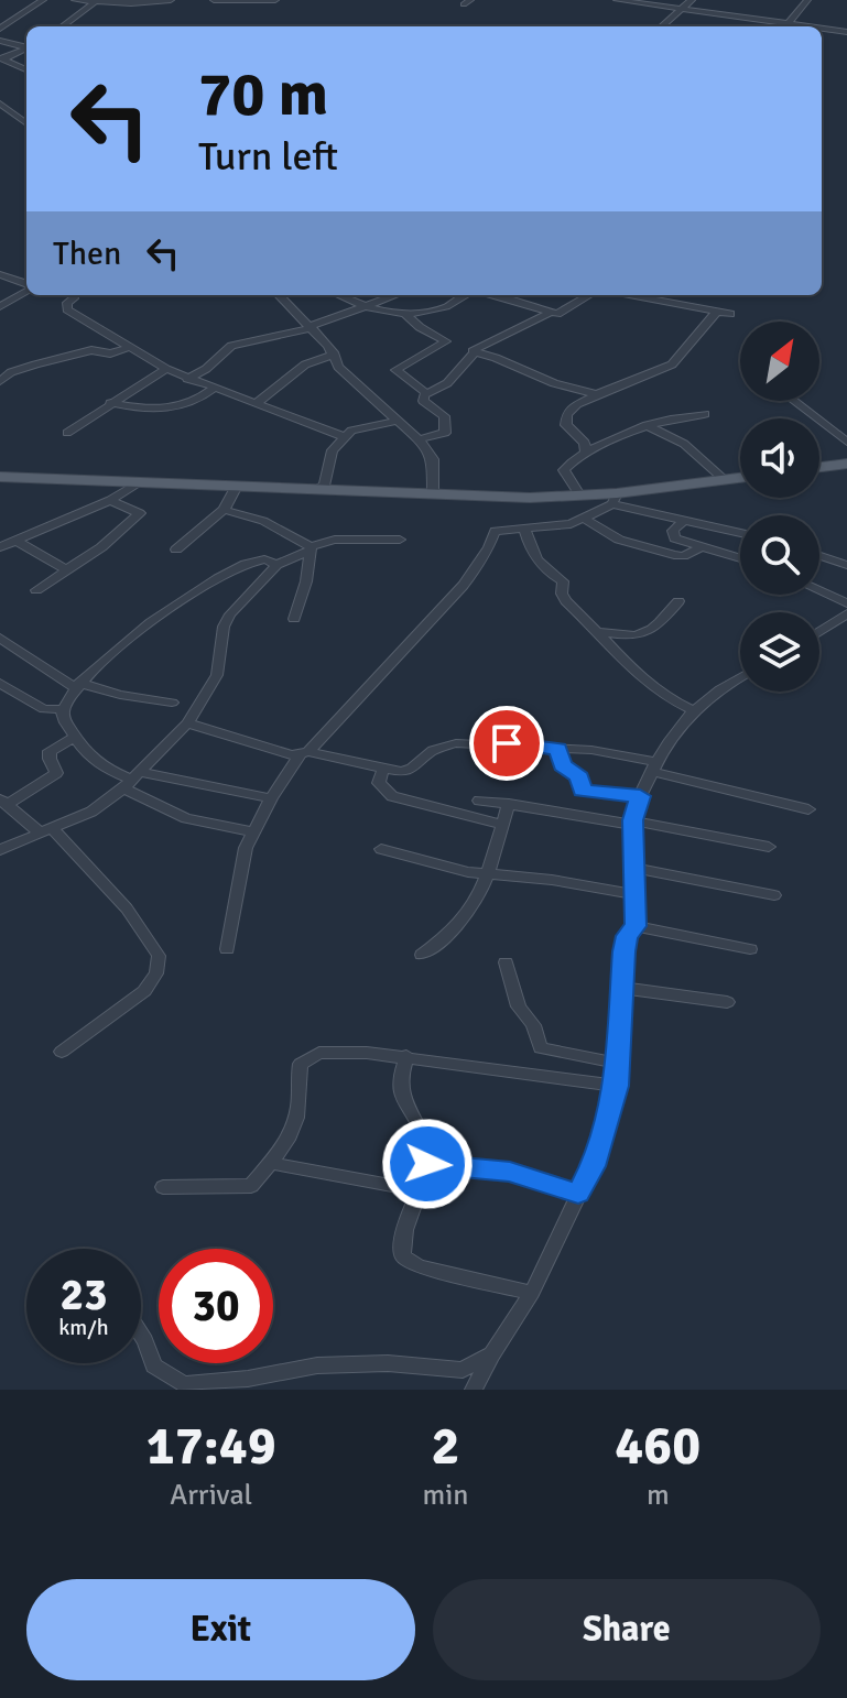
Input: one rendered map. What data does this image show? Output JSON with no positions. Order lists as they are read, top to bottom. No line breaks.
{"north":"top right","page":{"turn":["70 m","Turn left"],"then":"Then","speed":"23 km/h","limit":"30","eta":["17:49","Arrival","2","min","460","m"],"buttons":["Exit","Share"]}}
